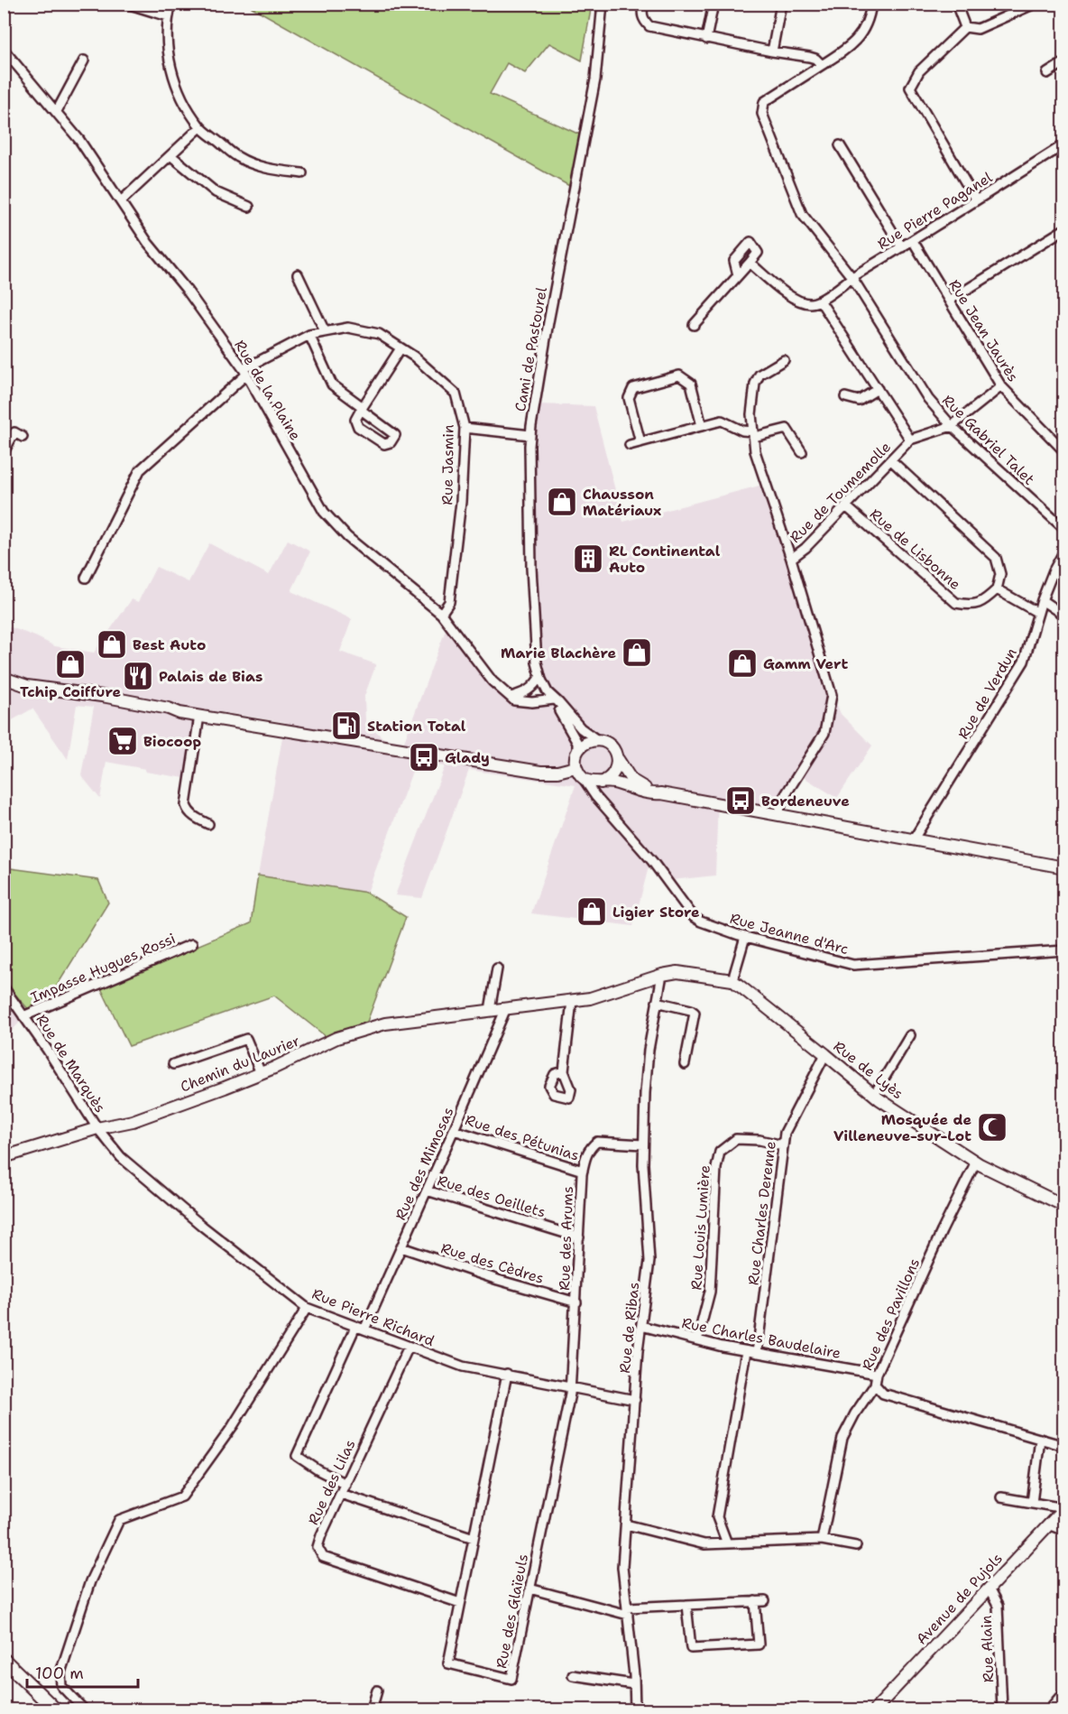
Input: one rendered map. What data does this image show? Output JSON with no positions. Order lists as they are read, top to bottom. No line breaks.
{"streets":{"main road":["Chemin du Laurier","Rue de Lyès","Avenue de Pujols"],"street":["Rue Pierre Paganel","Rue Jean Jaurès","Cami de Pastourel","Rue de la Plaine","Rue Gabriel Talet","Rue Jasmin","Rue de Toumemolle","Rue de Lisbonne","Rue de Verdun","Rue Jeanne d'Arc","Impasse Hugues Rossi","Rue de Marquès","Rue des Pétunias","Rue des Mimosas","Rue des Oeillets","Rue Charles Derenne","Rue Louis Lumière","Rue des Arums","Rue des Cèdres","Rue des Pavillons","Rue Pierre Richard","Rue de Ribas","Rue Charles Baudelaire","Rue des Lilas","Rue des Glaïeuls","Rue Alain"]},"crossings":[["Rue Pierre Paganel","Rue Jean Jaurès"],["Rue Pierre Paganel","Rue Gabriel Talet"],["Rue Jean Jaurès","Rue de Toumemolle"],["Cami de Pastourel","Rue Jeanne d'Arc"],["Rue de la Plaine","Rue Jasmin"],["Rue Gabriel Talet","Rue de Toumemolle"],["Rue de Toumemolle","Rue de Lisbonne"],["Impasse Hugues Rossi","Rue de Marquès"],["Rue de Marquès","Chemin du Laurier"],["Rue de Marquès","Rue Pierre Richard"],["Chemin du Laurier","Rue de Lyès"],["Chemin du Laurier","Rue des Mimosas"],["Chemin du Laurier","Rue Pierre Richard"],["Chemin du Laurier","Rue de Ribas"],["Rue de Lyès","Rue Charles Derenne"],["Rue de Lyès","Rue des Pavillons"],["Rue des Pétunias","Rue des Mimosas"],["Rue des Pétunias","Rue des Arums"],["Rue des Mimosas","Rue des Oeillets"],["Rue des Mimosas","Rue des Cèdres"],["Rue des Mimosas","Rue Pierre Richard"],["Rue des Oeillets","Rue des Arums"],["Rue Charles Derenne","Rue Louis Lumière"],["Rue Charles Derenne","Rue Charles Baudelaire"],["Rue Louis Lumière","Rue Charles Baudelaire"],["Rue des Arums","Rue des Cèdres"],["Rue des Arums","Rue Pierre Richard"],["Rue des Arums","Rue de Ribas"],["Rue des Arums","Rue des Glaïeuls"],["Rue des Pavillons","Rue Charles Baudelaire"],["Rue Pierre Richard","Rue de Ribas"],["Rue Pierre Richard","Rue des Lilas"],["Rue Pierre Richard","Rue des Glaïeuls"],["Rue de Ribas","Rue Charles Baudelaire"],["Rue des Lilas","Rue des Glaïeuls"],["Avenue de Pujols","Rue Alain"]],"places":{"shop":["Chausson Matériaux","Best Auto","Marie Blachère","Gamm Vert","Tchip Coiffure","Ligier Store"],"building":["RL Continental Auto"],"restaurant":["Palais de Bias"],"fuel station":["Station Total"],"supermarket":["Biocoop"],"bus stop":["Glady","Bordeneuve"],"mosque":["Mosquée de Villeneuve-sur-Lot"]},"scale_bar":"100 m"}
